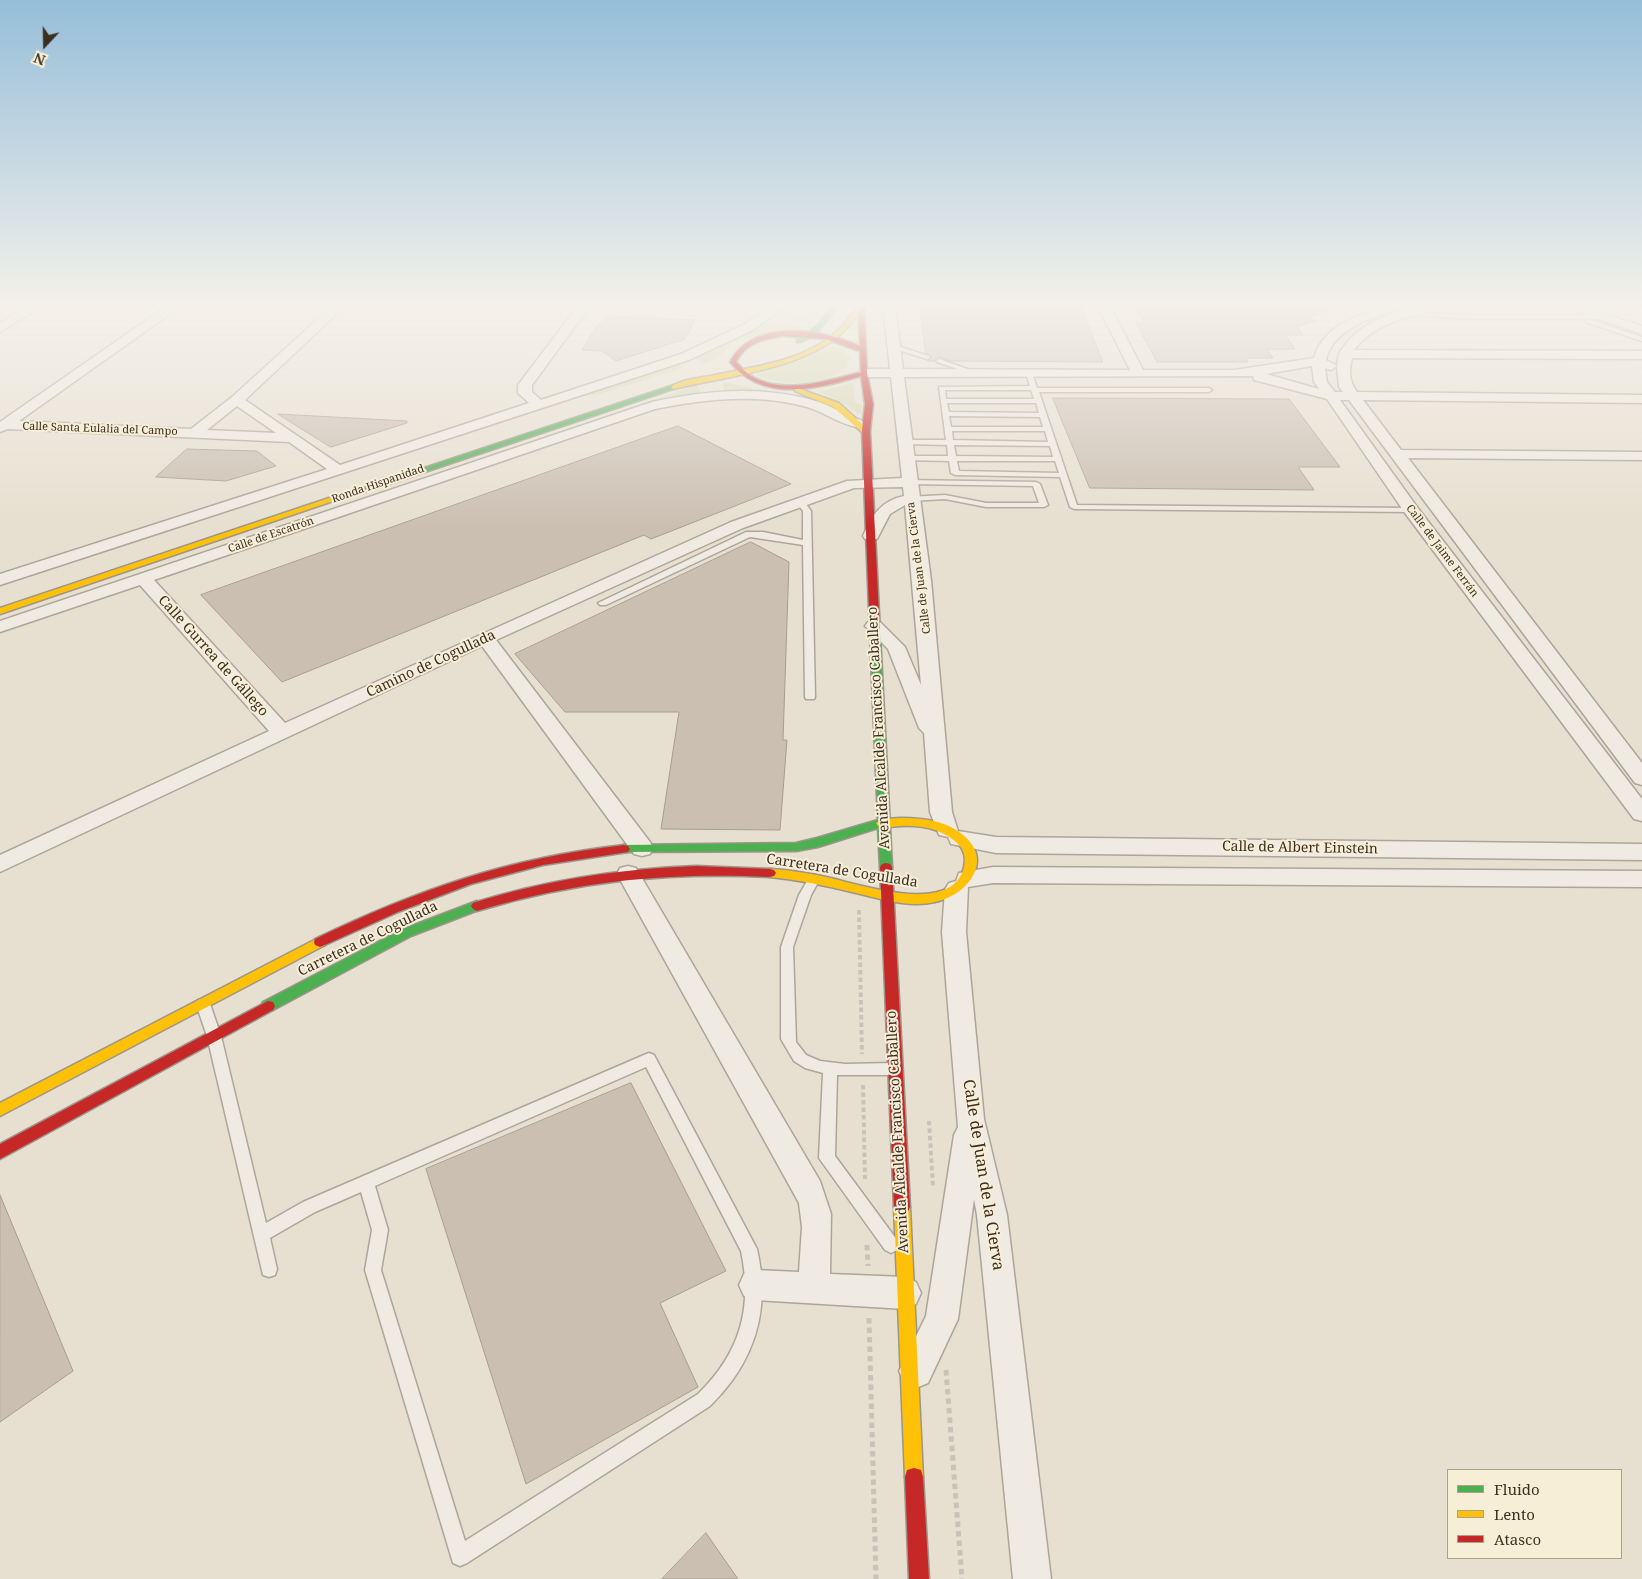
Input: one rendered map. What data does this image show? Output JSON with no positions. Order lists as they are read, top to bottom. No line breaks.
{"streets":{"main road":["Ronda Hispanidad","Avenida Alcalde Francisco Caballero","Carretera de Cogullada"],"street":["Calle Santa Eulalia del Campo","Calle de Escatrón","Calle de Jaime Ferrán","Calle de Juan de la Cierva","Calle Gurrea de Gállego","Camino de Cogullada","Calle de Albert Einstein"]},"crossings":[["Ronda Hispanidad","Calle de Escatrón"],["Calle de Escatrón","Calle Gurrea de Gállego"],["Calle de Escatrón","Avenida Alcalde Francisco Caballero"],["Calle de Juan de la Cierva","Camino de Cogullada"],["Calle de Juan de la Cierva","Avenida Alcalde Francisco Caballero"],["Calle de Juan de la Cierva","Calle de Albert Einstein"],["Calle de Juan de la Cierva","Carretera de Cogullada"],["Calle Gurrea de Gállego","Camino de Cogullada"],["Camino de Cogullada","Avenida Alcalde Francisco Caballero"],["Avenida Alcalde Francisco Caballero","Calle de Albert Einstein"],["Avenida Alcalde Francisco Caballero","Carretera de Cogullada"],["Calle de Albert Einstein","Carretera de Cogullada"]],"legend":["Fluido","Lento","Atasco"],"north":"bottom"}
